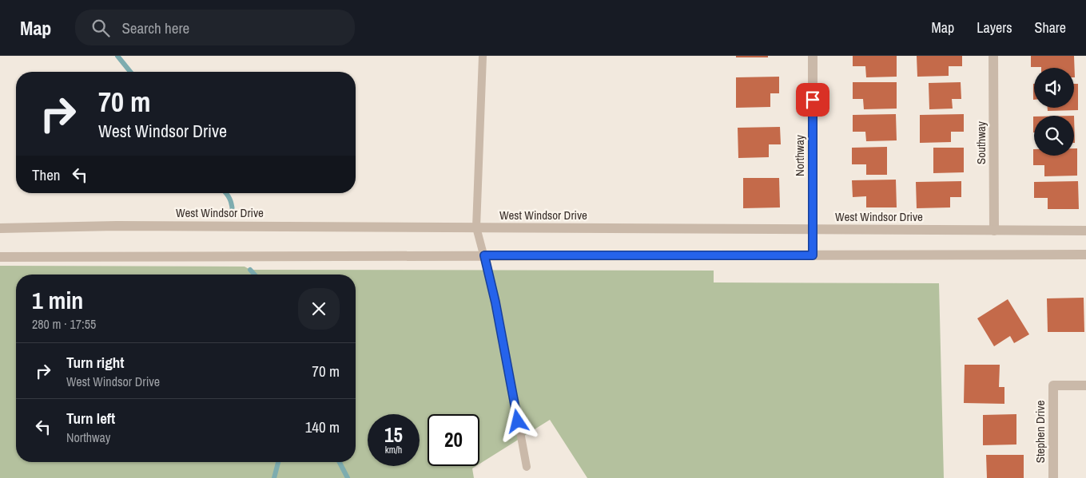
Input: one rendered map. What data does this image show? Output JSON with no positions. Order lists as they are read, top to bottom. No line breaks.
{"streets":{"street":["Southway","Northway","West Windsor Drive","Stephen Drive"]},"crossings":[["Southway","West Windsor Drive"],["Northway","West Windsor Drive"]],"page":{"header":"Map","search":"Search here","nav":["Map","Layers","Share"],"turn":["70 m","West Windsor Drive"],"then":"Then","heading":["1 min","280 m · 17:55"],"list":[{"name":"Turn right","note":"West Windsor Drive","value":"70 m"},{"name":"Turn left","note":"Northway","value":"140 m"}],"speed":"15 km/h","limit":"20"}}
